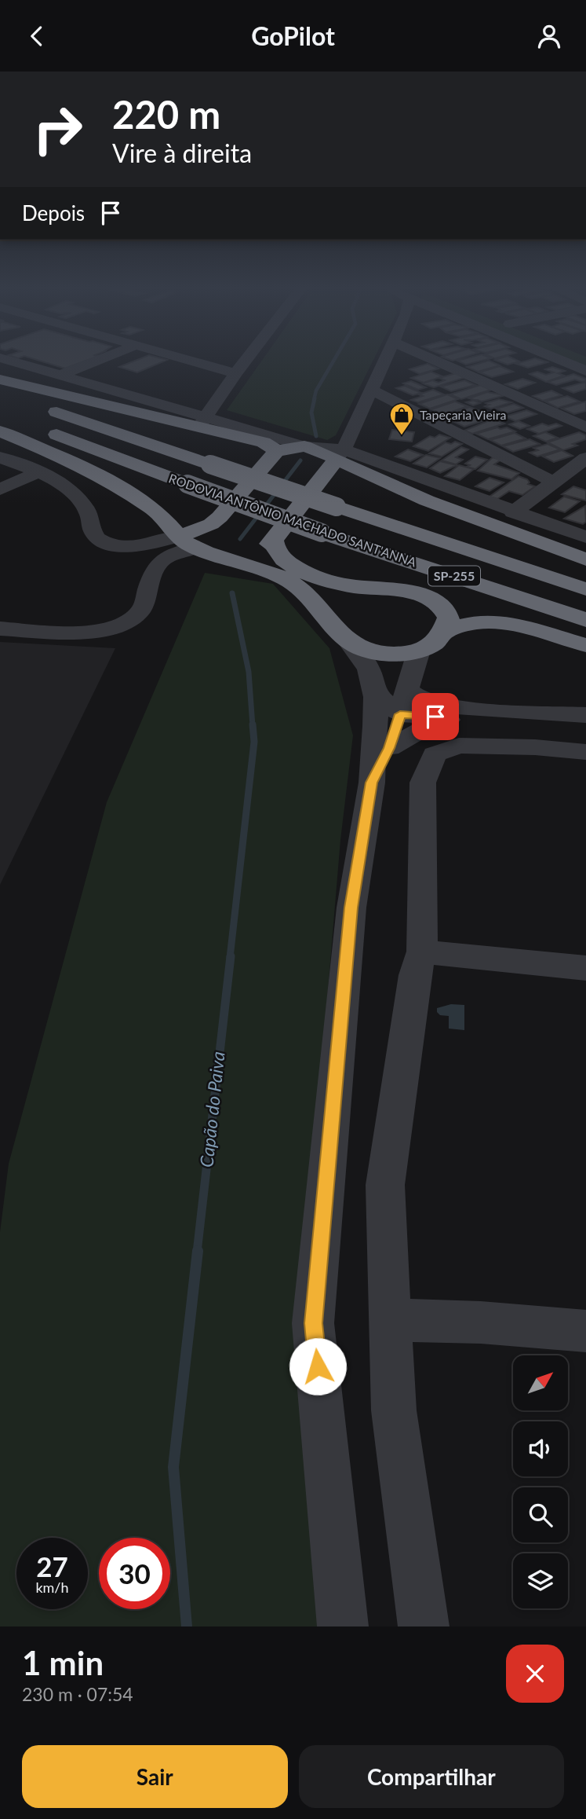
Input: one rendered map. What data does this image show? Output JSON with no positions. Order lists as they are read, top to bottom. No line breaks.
{"streets":{"highway":["RODOVIA ANTÔNIO MACHADO SANT'ANNA","SP-255"]},"water":["Capão do Paiva"],"places":{"shop":["Tapeçaria Vieira"]},"north":"top right","page":{"header":"GoPilot","turn":["220 m","Vire à direita"],"then":"Depois","speed":"27 km/h","limit":"30","heading":["1 min","230 m · 07:54"],"buttons":["Sair","Compartilhar"]}}
